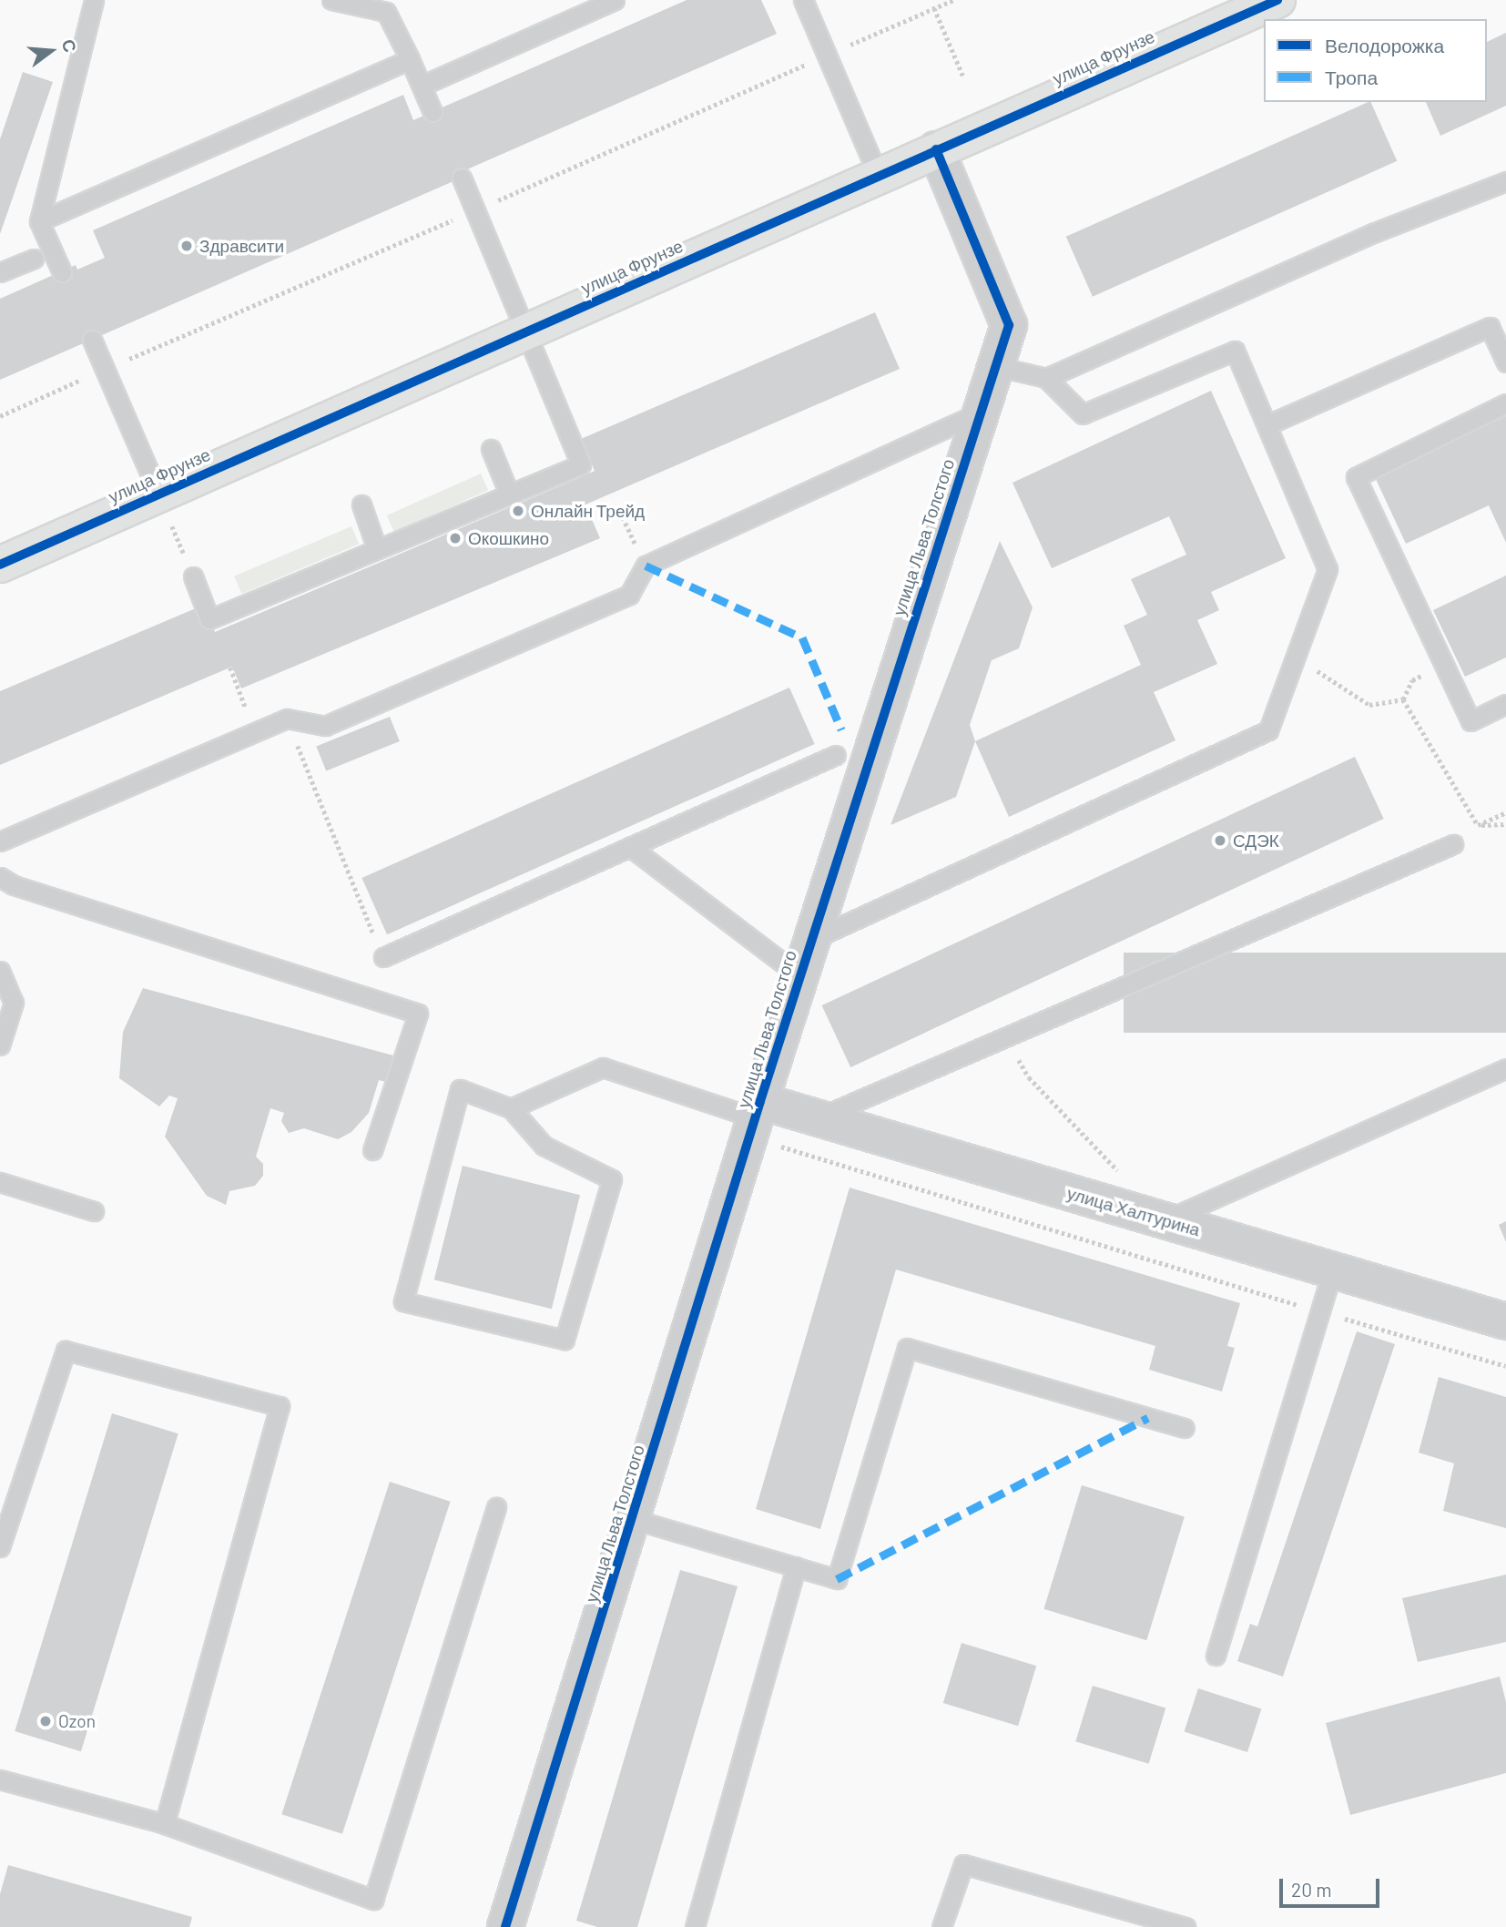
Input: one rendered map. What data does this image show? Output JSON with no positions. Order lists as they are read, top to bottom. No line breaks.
{"streets":{"street":["улица Фрунзе","улица Льва Толстого","улица Халтурина"]},"crossings":[["улица Фрунзе","улица Льва Толстого"],["улица Льва Толстого","улица Халтурина"]],"places":["Здравсити","Онлайн Трейд","Окошкино","СДЭК","Ozon"],"legend":["Велодорожка","Тропа"],"scale_bar":"20 m","north":"right"}
